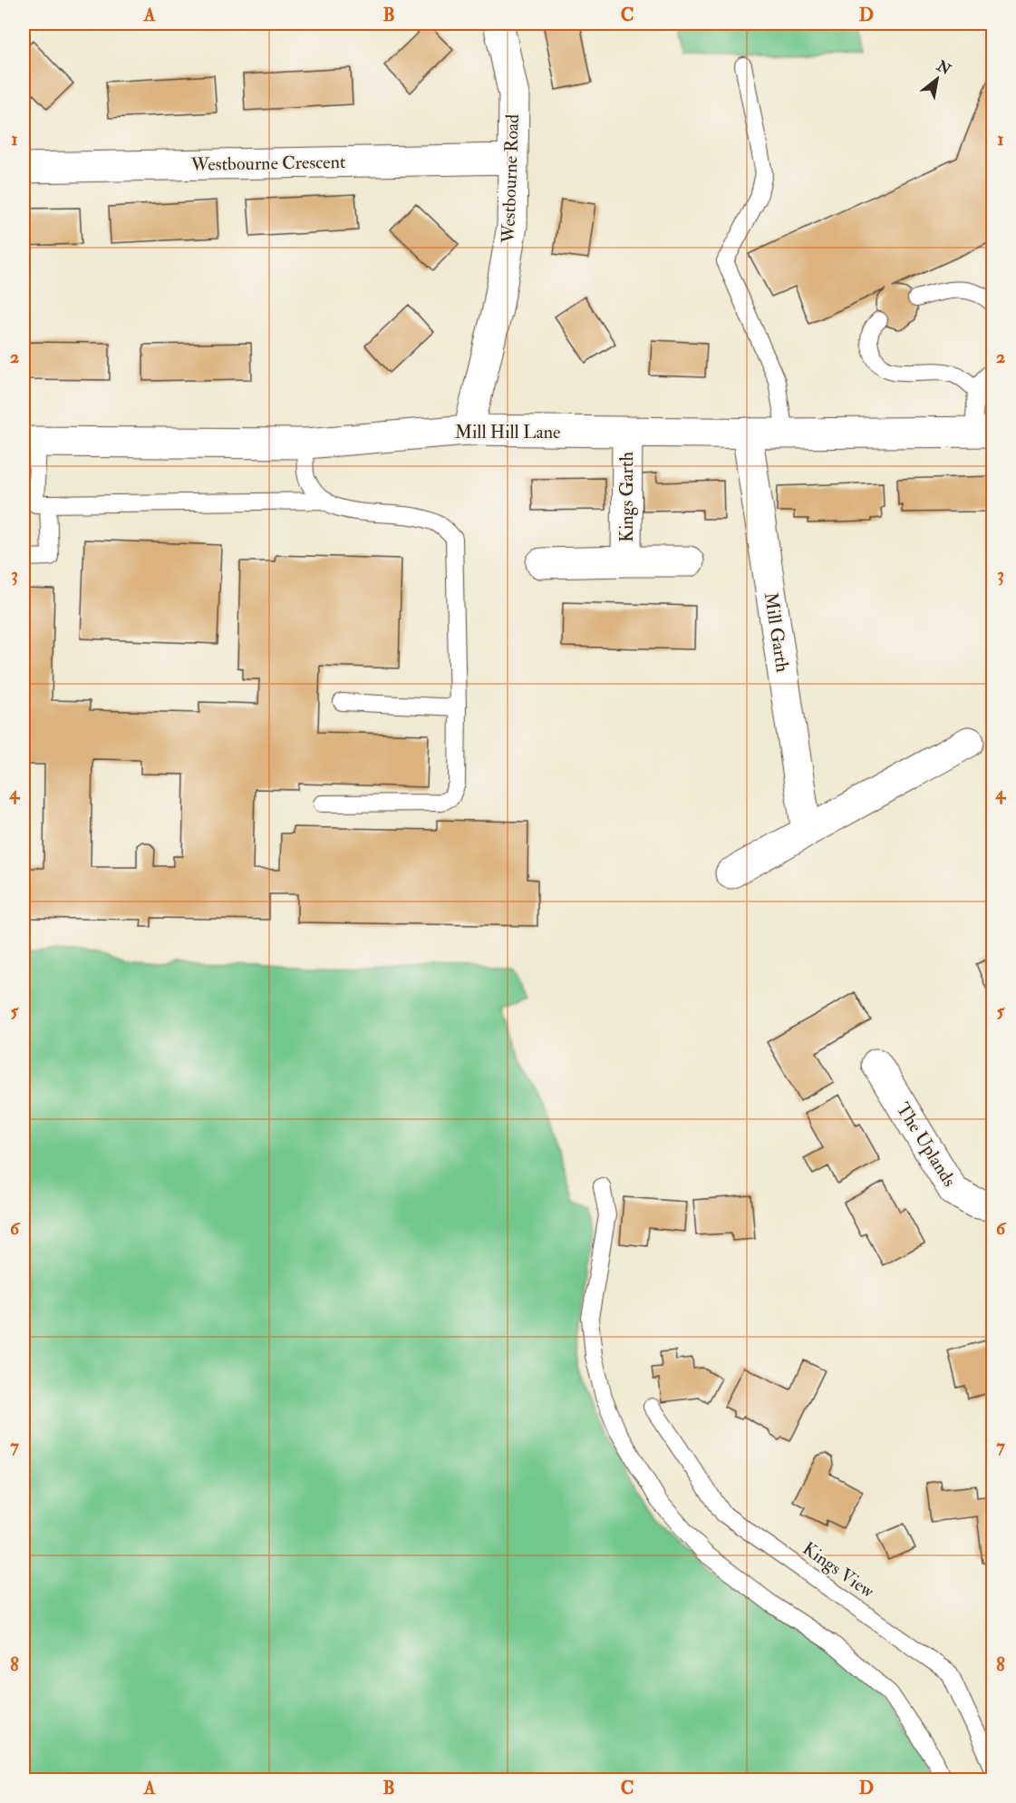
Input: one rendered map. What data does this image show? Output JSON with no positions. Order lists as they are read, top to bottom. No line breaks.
{"streets":{"street":["Westbourne Crescent","Westbourne Road","Mill Hill Lane","Kings Garth","Mill Garth","The Uplands"],"lane":["Kings View"]},"crossings":[["Westbourne Crescent","Westbourne Road"],["Westbourne Road","Mill Hill Lane"],["Mill Hill Lane","Kings Garth"],["Mill Hill Lane","Mill Garth"]],"north":"top right","grid":{"columns":["A","B","C","D"],"rows":["1","2","3","4","5","6","7","8"]}}
